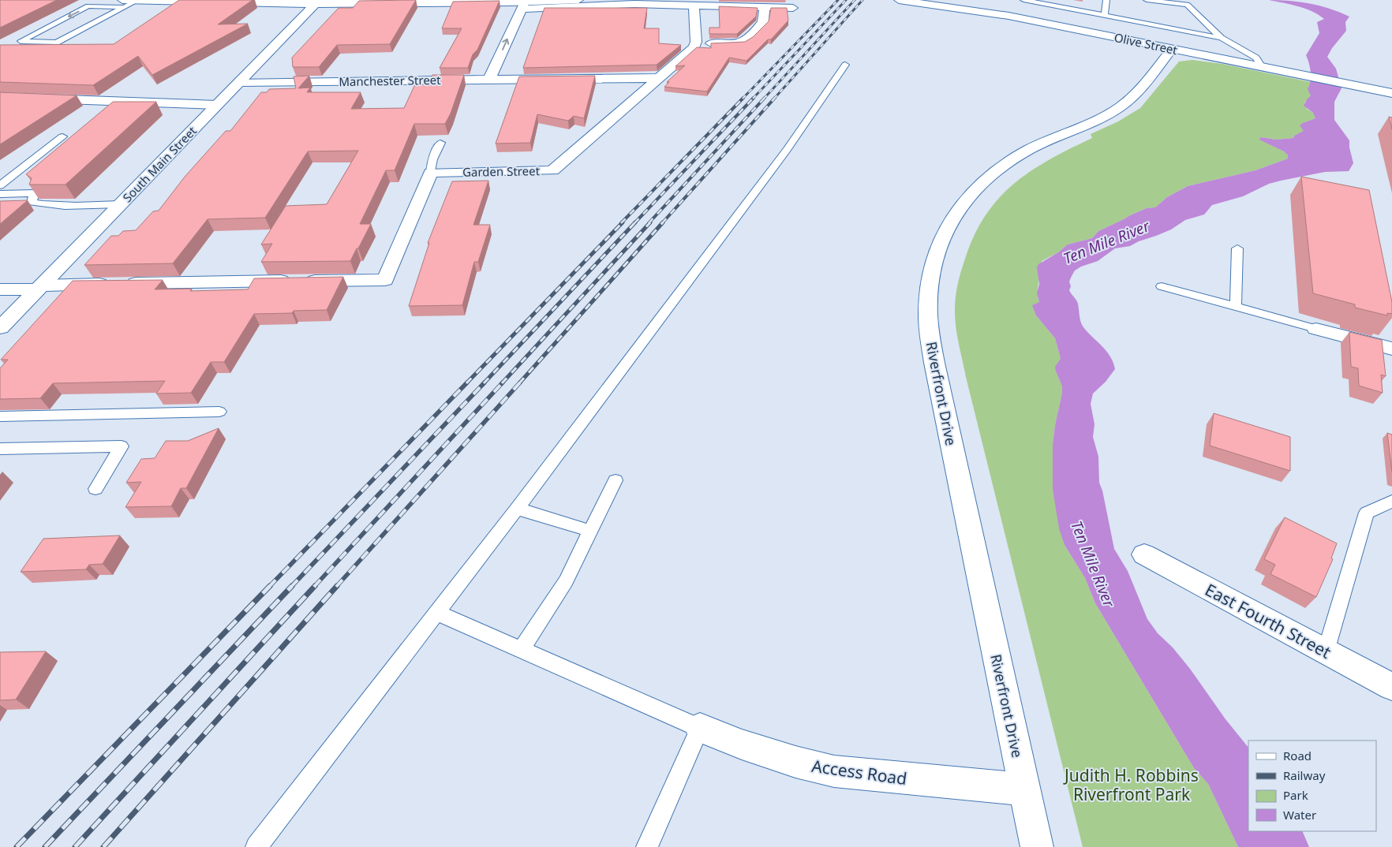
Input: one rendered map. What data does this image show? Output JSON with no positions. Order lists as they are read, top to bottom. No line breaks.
{"streets":{"street":["Olive Street","Manchester Street","South Main Street","Garden Street","Riverfront Drive","East Fourth Street","Access Road"]},"crossings":[["Olive Street","Riverfront Drive"],["Manchester Street","South Main Street"],["Manchester Street","Garden Street"],["Riverfront Drive","Access Road"]],"water":["Ten Mile River"],"parks":["Judith H. Robbins Riverfront Park"],"legend":["Road","Railway","Park","Water"]}
